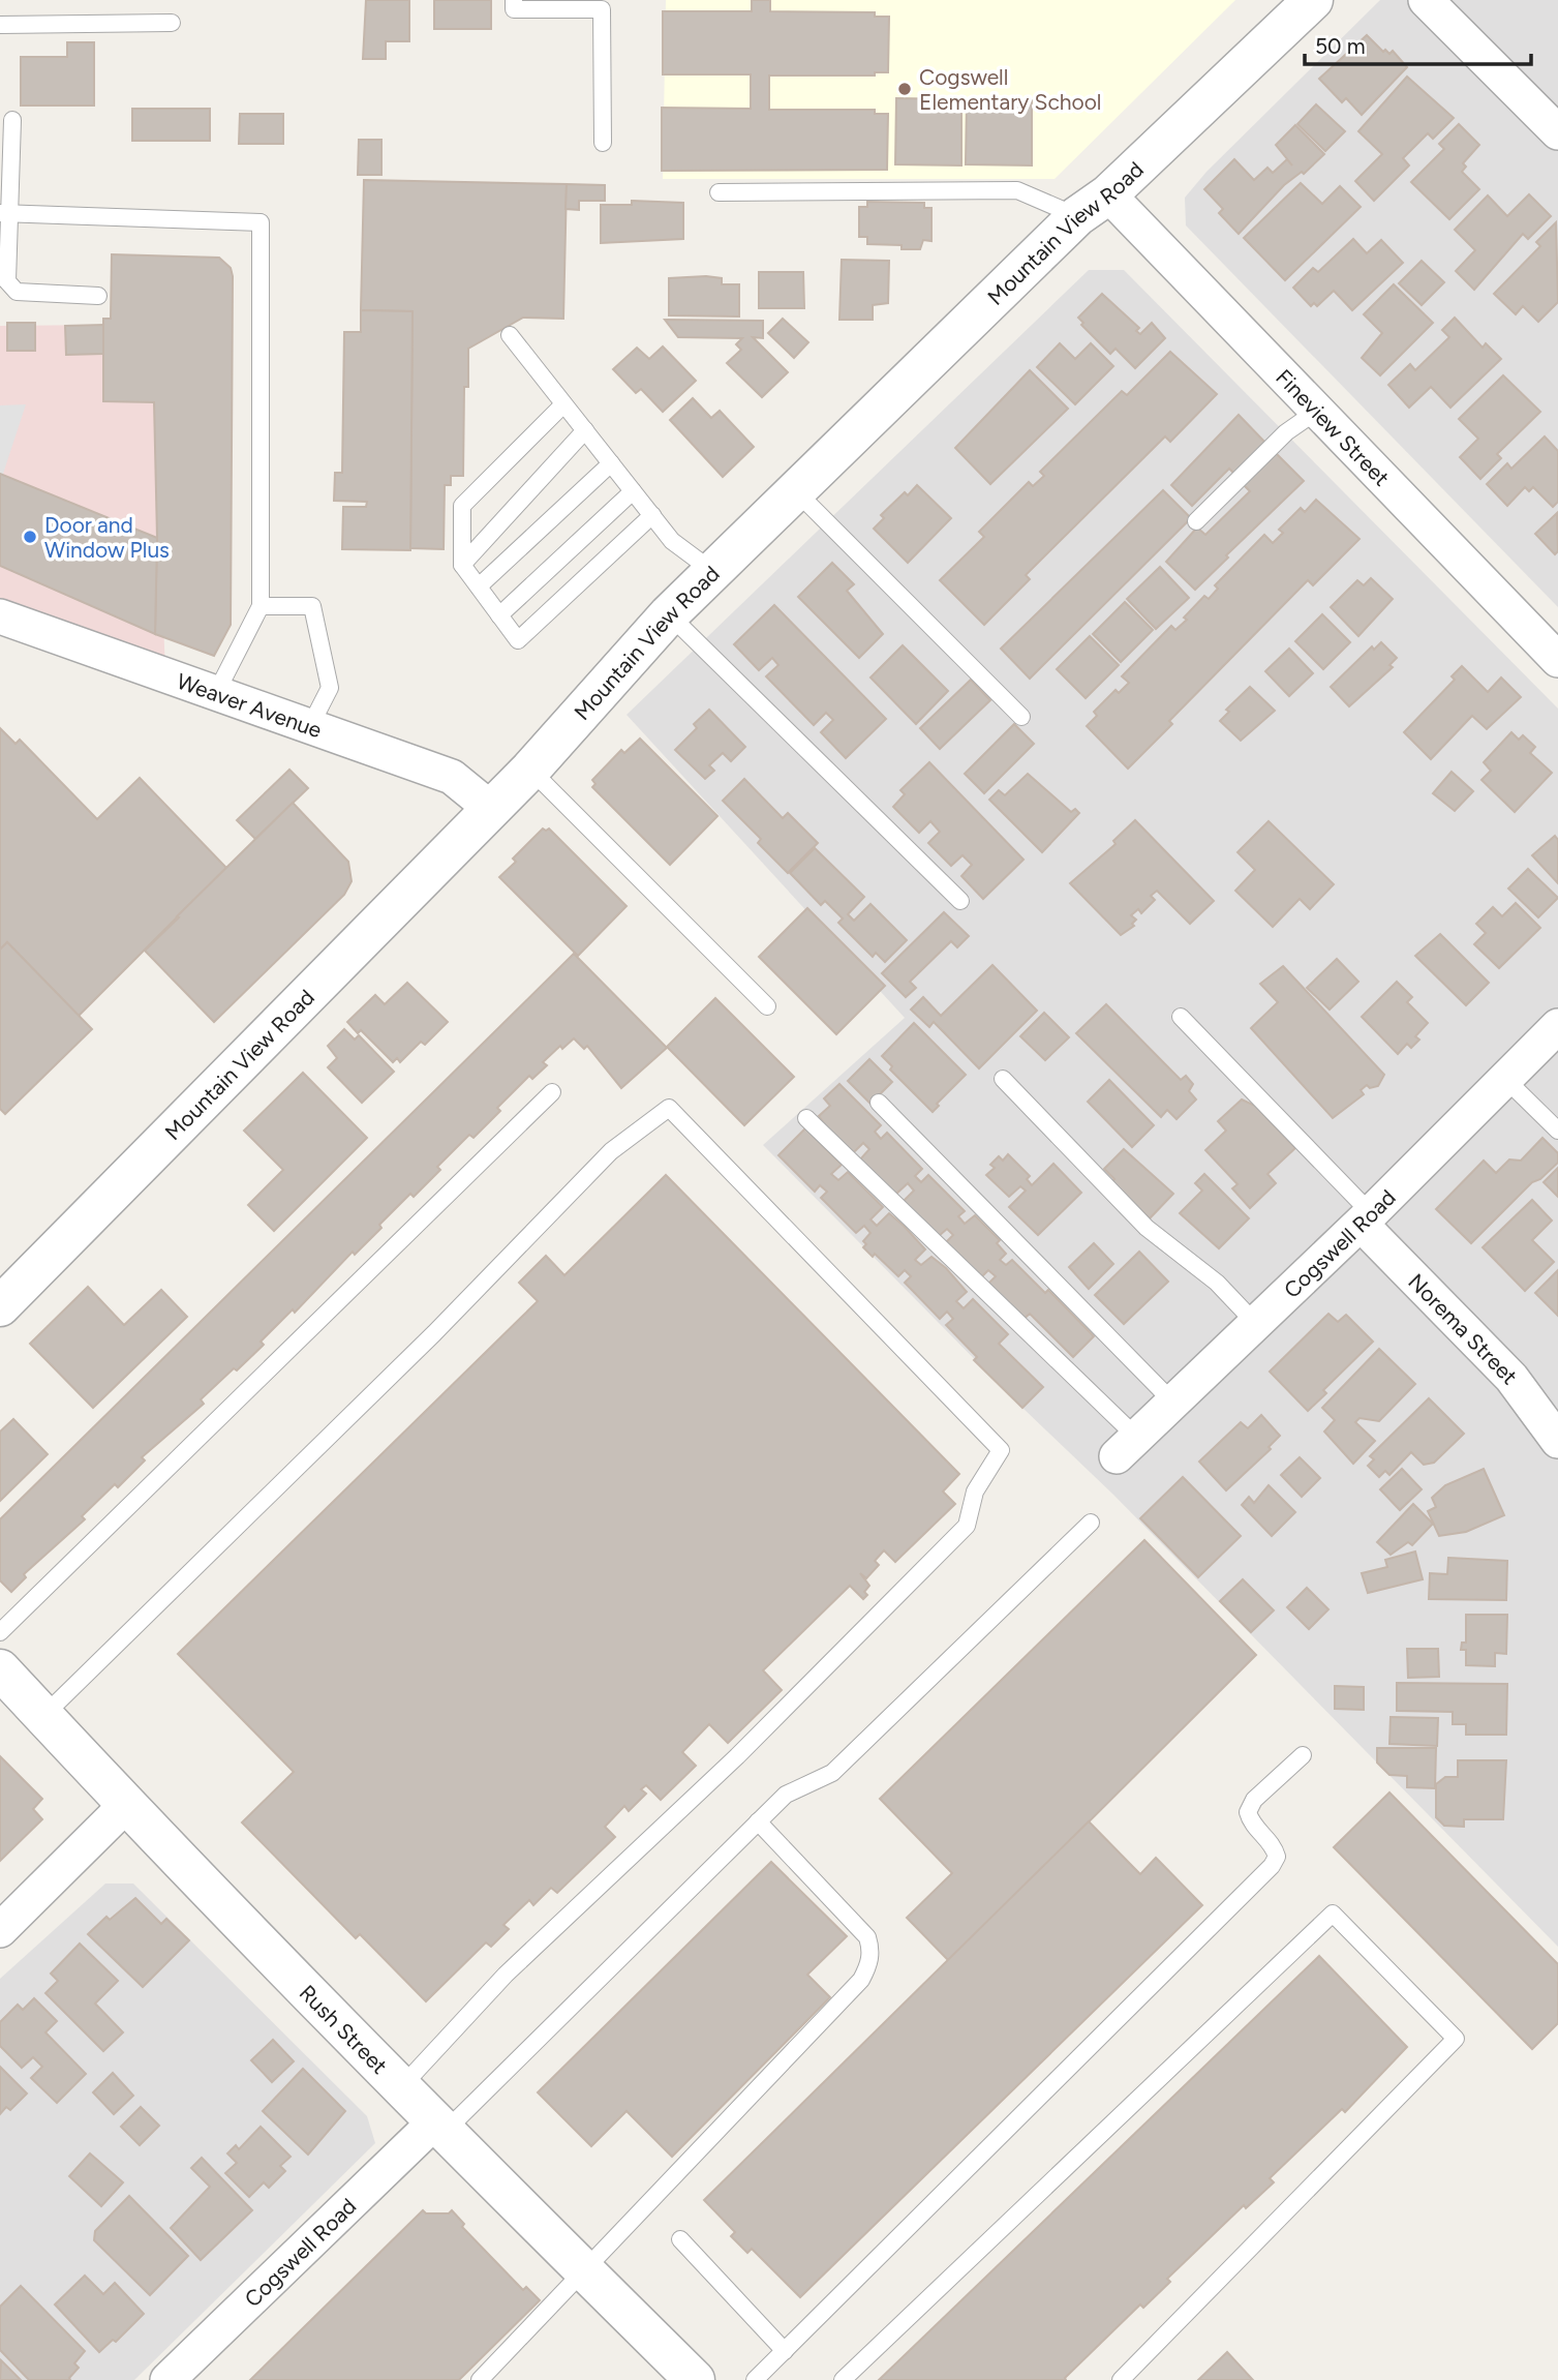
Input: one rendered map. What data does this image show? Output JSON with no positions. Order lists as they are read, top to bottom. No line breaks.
{"streets":{"street":["Mountain View Road","Fineview Street","Weaver Avenue","Cogswell Road","Norema Street","Rush Street"]},"crossings":[["Mountain View Road","Fineview Street"],["Mountain View Road","Weaver Avenue"],["Cogswell Road","Norema Street"],["Cogswell Road","Rush Street"]],"places":["Cogswell Elementary School","Door and Window Plus"],"scale_bar":"50 m"}
